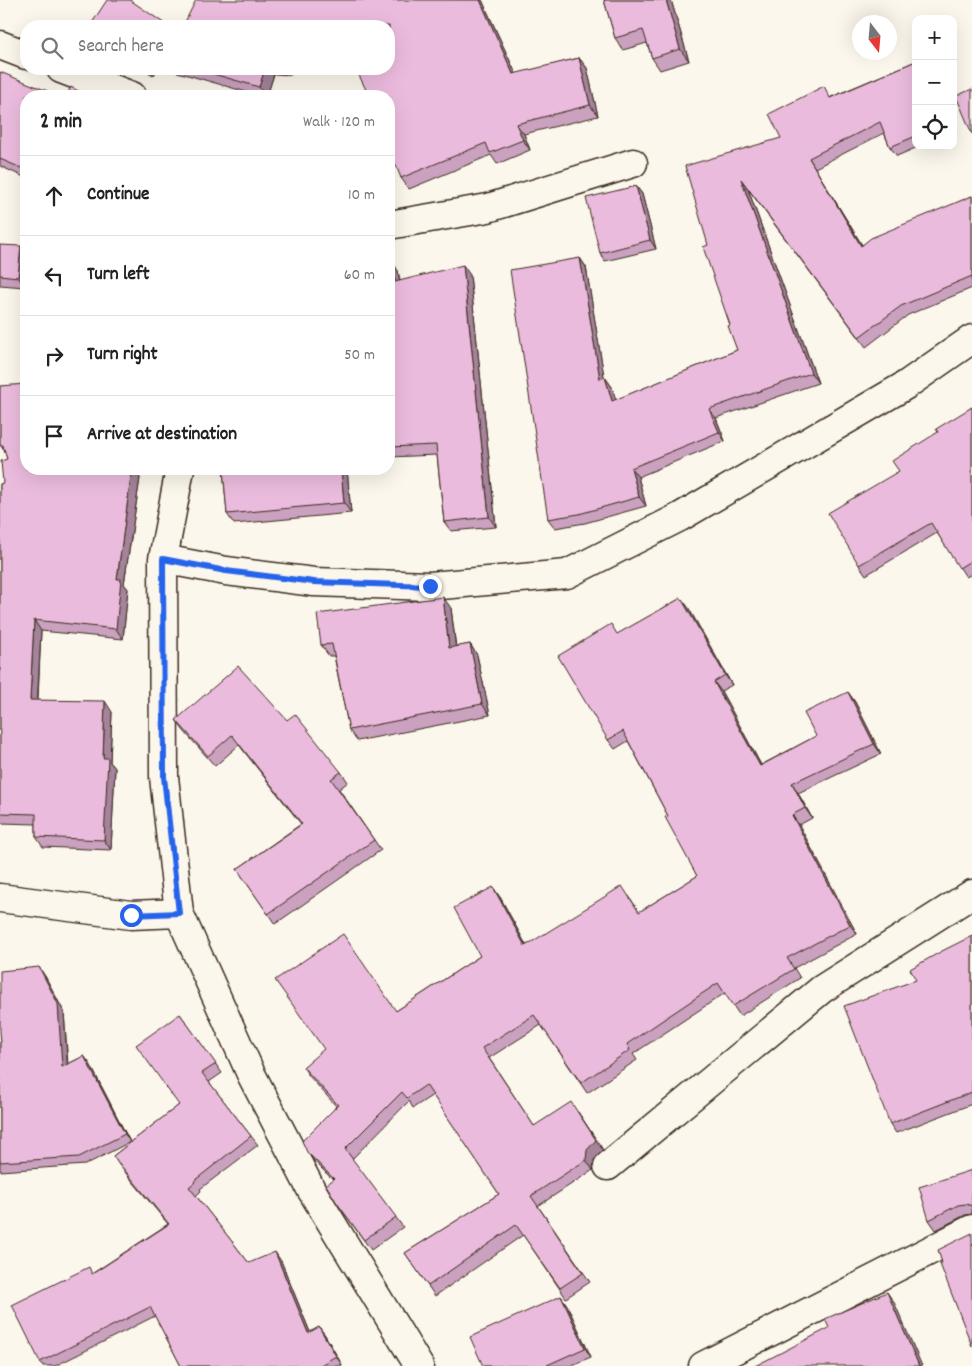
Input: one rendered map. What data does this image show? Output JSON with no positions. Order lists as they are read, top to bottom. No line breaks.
{"north":"bottom","page":{"map_buttons":["+","−"],"search":"Search here","heading":["2 min","Walk · 120 m"],"list":[["Continue","10 m"],["Turn left","60 m"],["Turn right","50 m"],"Arrive at destination"]}}
